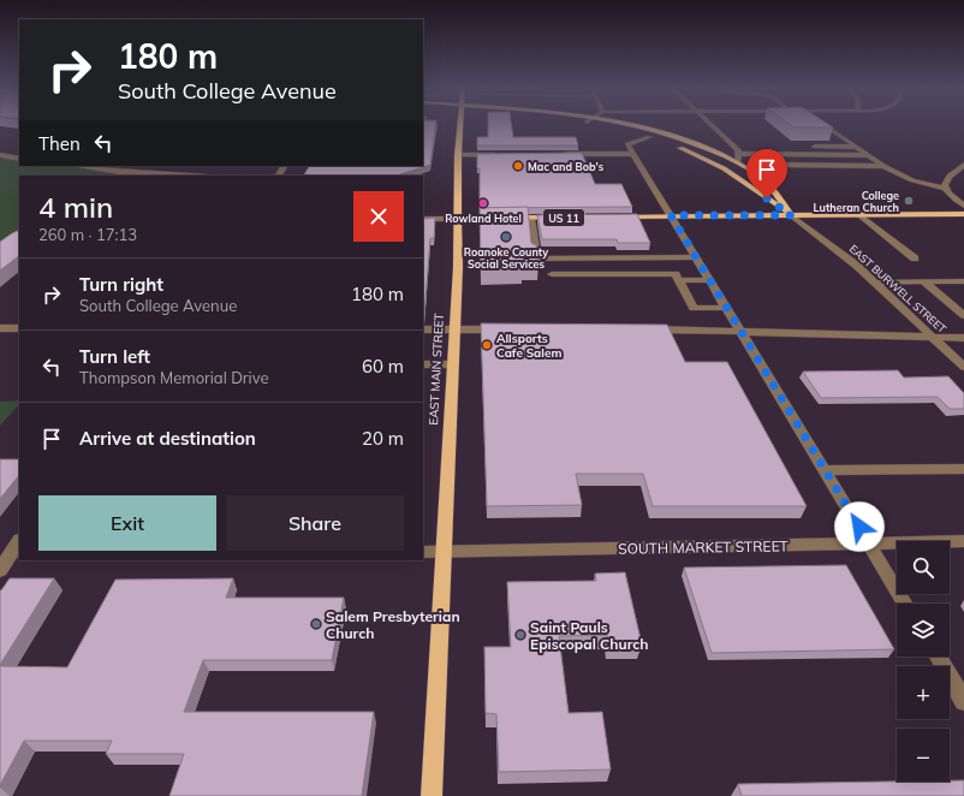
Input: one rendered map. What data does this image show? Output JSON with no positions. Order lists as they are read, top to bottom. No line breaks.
{"streets":{"main road":["US 11","EAST MAIN STREET"],"street":["EAST BURWELL STREET","SOUTH MARKET STREET"]},"crossings":[["US 11","EAST MAIN STREET"],["EAST MAIN STREET","SOUTH MARKET STREET"]],"places":["Mac and Bob's","College Lutheran Church","Rowland Hotel","Roanoke County Social Services","Allsports Cafe Salem","Salem Presbyterian Church","Saint Pauls Episcopal Church"],"page":{"turn":["180 m","South College Avenue"],"then":"Then","heading":["4 min","260 m · 17:13"],"list":[{"name":"Turn right","note":"South College Avenue","value":"180 m"},{"name":"Turn left","note":"Thompson Memorial Drive","value":"60 m"},{"name":"Arrive at destination","value":"20 m"}],"buttons":["Exit","Share"],"map_buttons":["+","−"]}}
